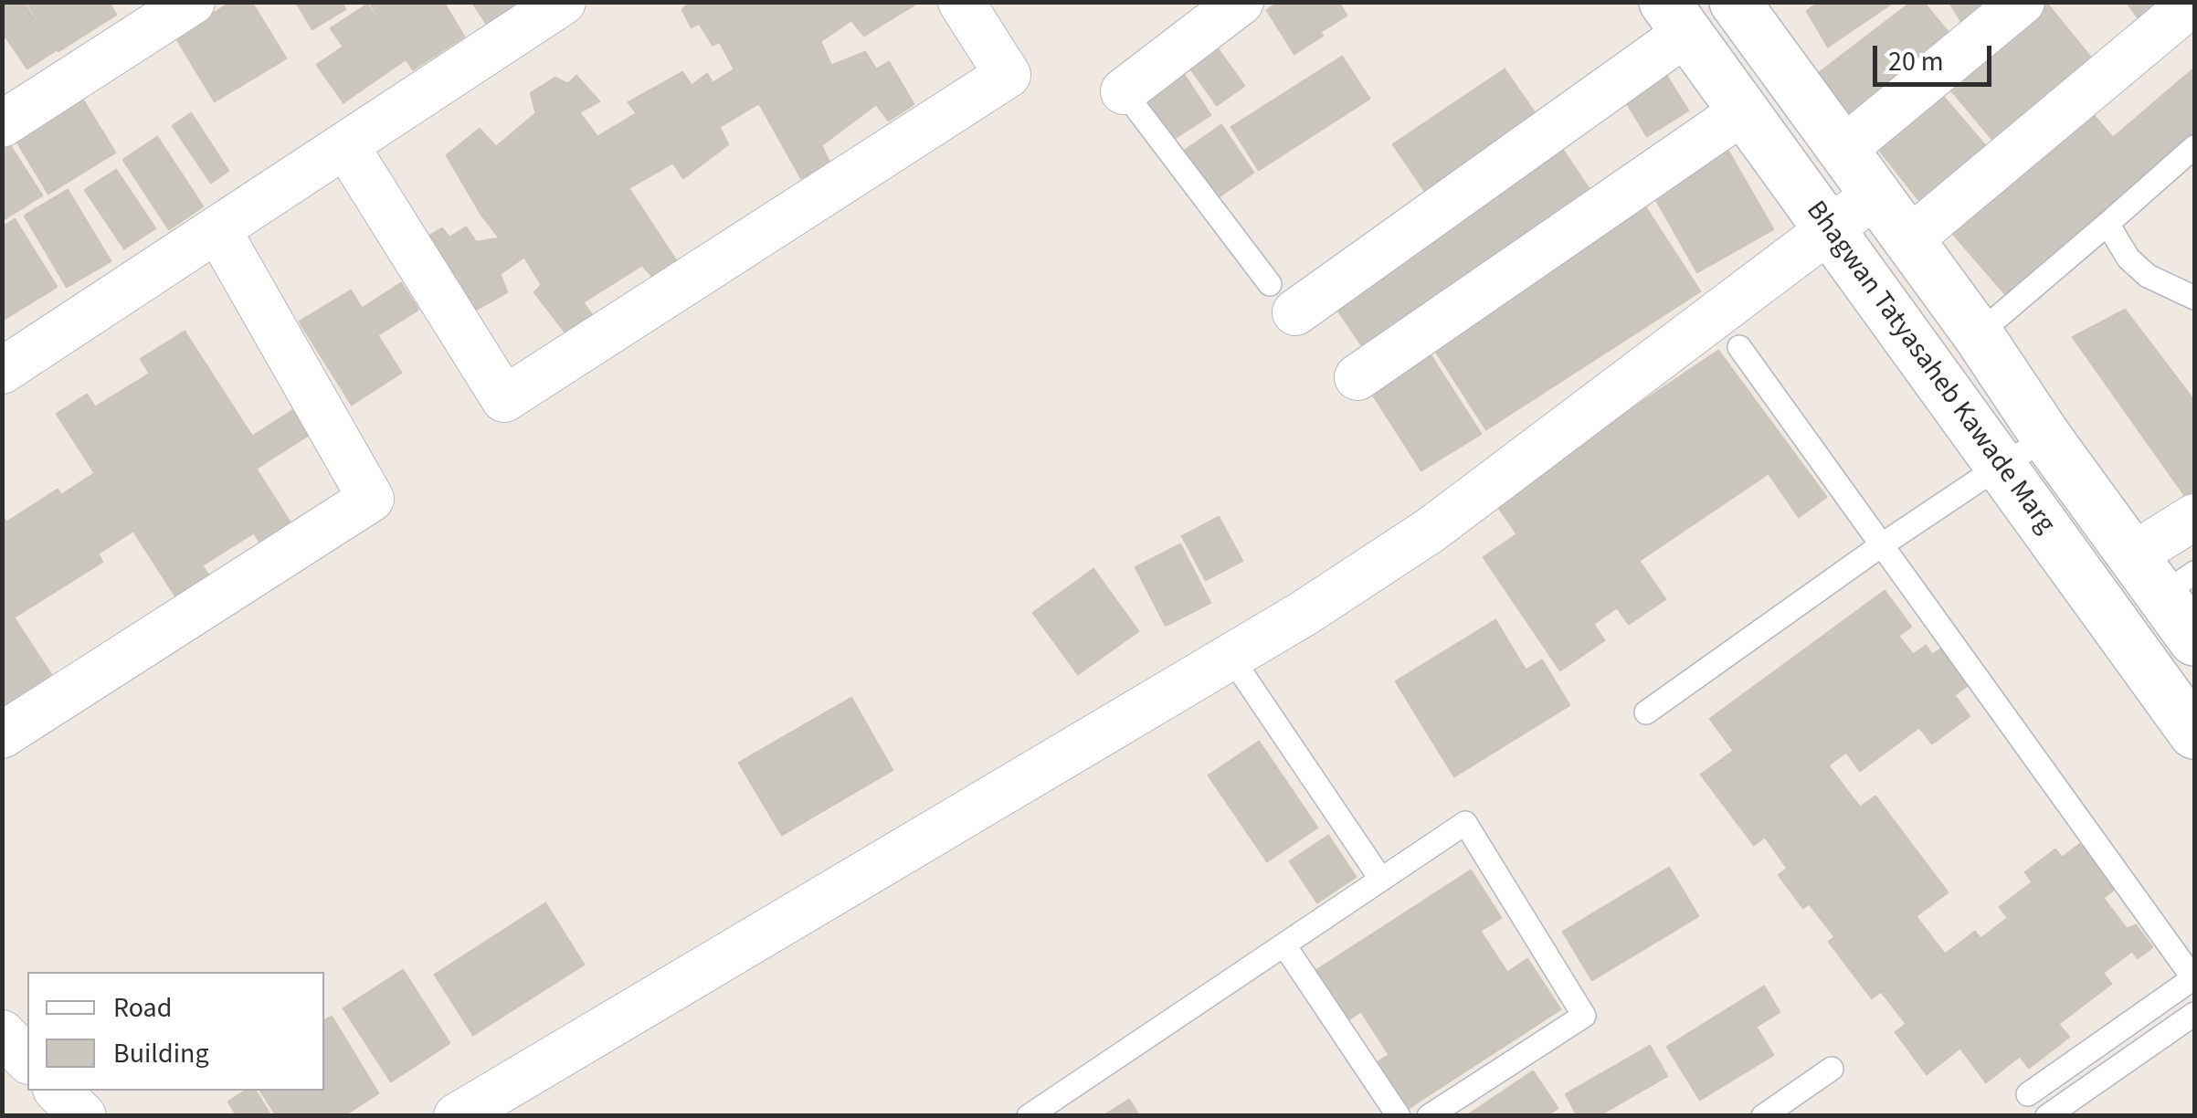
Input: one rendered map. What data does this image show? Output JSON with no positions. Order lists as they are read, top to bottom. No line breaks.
{"streets":{"street":["Bhagwan Tatyasaheb Kawade Marg"]},"legend":["Road","Building"],"scale_bar":"20 m"}
